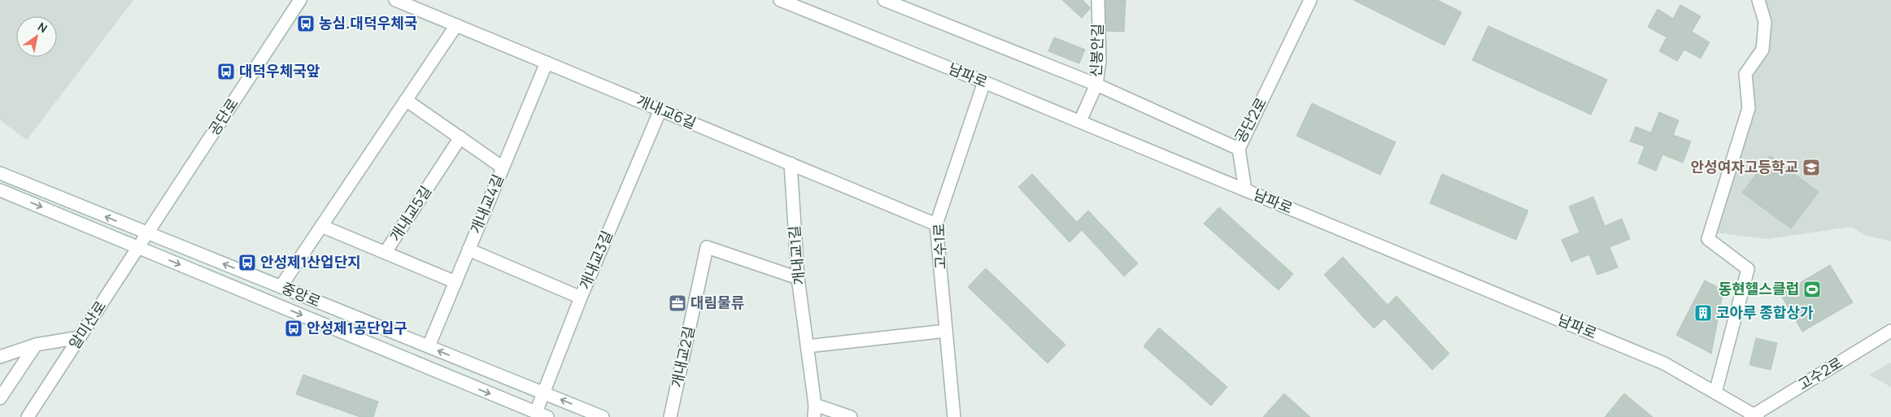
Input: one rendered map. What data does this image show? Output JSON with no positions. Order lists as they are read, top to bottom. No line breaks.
{"streets":{"street":["신봉안길","남파로","개내교6길","공단로","공단2로","개내교4길","개내교5길","고수1로","개내교1길","개내교3길","중앙로","알미산로","개내교2길","고수2로"]},"crossings":[["신봉안길","남파로"],["신봉안길","공단2로"],["남파로","고수1로"],["남파로","고수2로"],["개내교6길","개내교4길"],["개내교6길","고수1로"],["개내교6길","개내교1길"],["개내교6길","개내교3길"],["공단로","중앙로"],["공단로","알미산로"],["개내교4길","중앙로"],["개내교1길","개내교2길"],["개내교3길","중앙로"],["중앙로","알미산로"]],"places":{"bus stop":["농심.대덕우체국","대덕우체국앞","안성제1산업단지","안성제1공단입구"],"school or university":["안성여자고등학교"],"sports":["동현헬스클럽"],"office":["대림물류"],"building":["코아루 종합상가"]},"north":"top right"}
